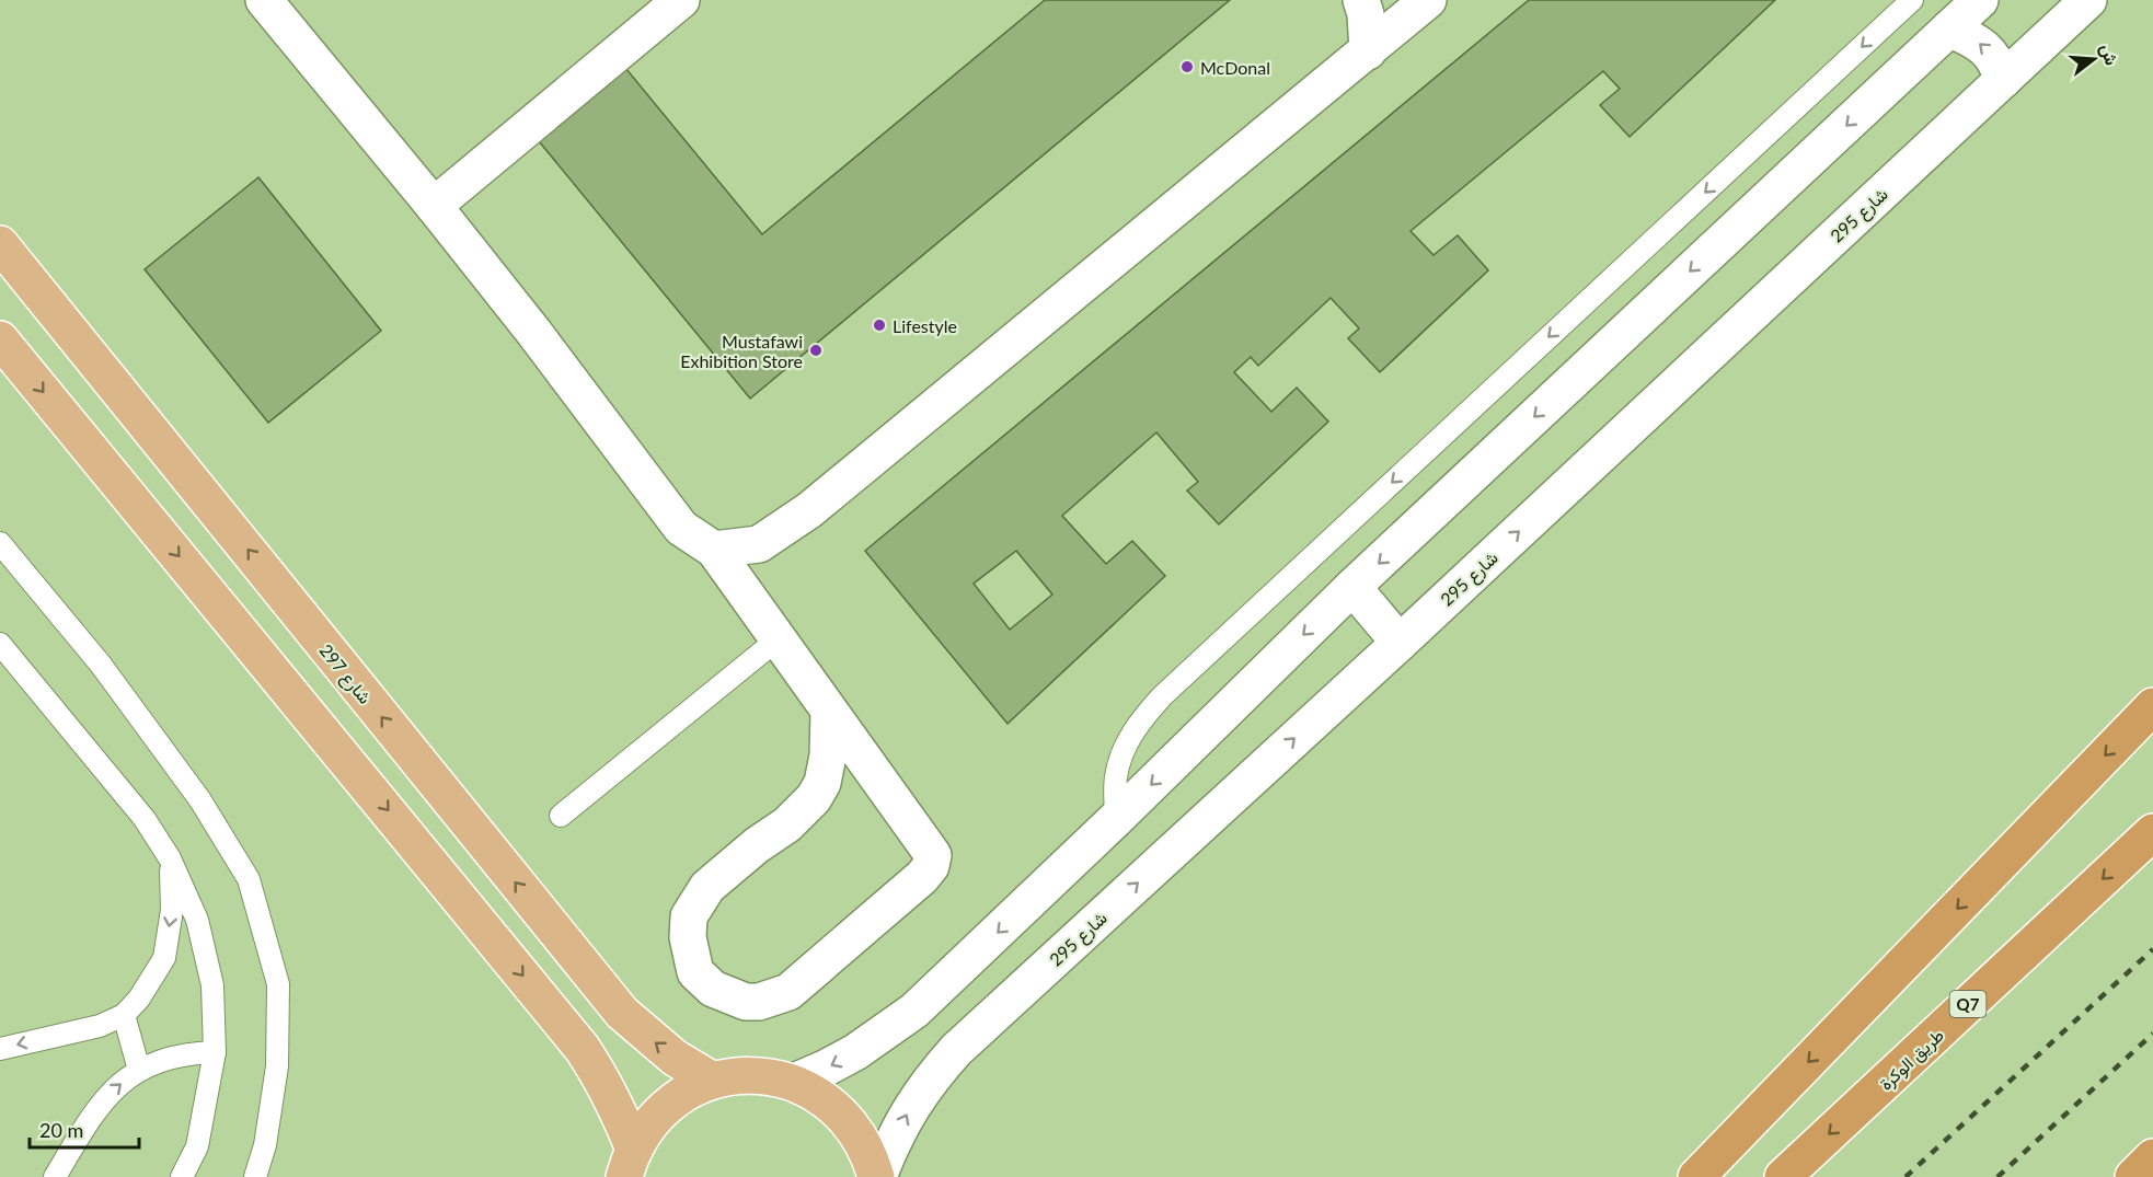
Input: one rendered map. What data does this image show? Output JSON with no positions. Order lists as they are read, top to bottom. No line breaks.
{"streets":{"highway":["Q7","طريق الوكرة"],"main road":["شارع 297"],"street":["شارع 295"]},"places":["McDonal","Lifestyle","Mustafawi Exhibition Store"],"scale_bar":"20 m","north":"right"}
